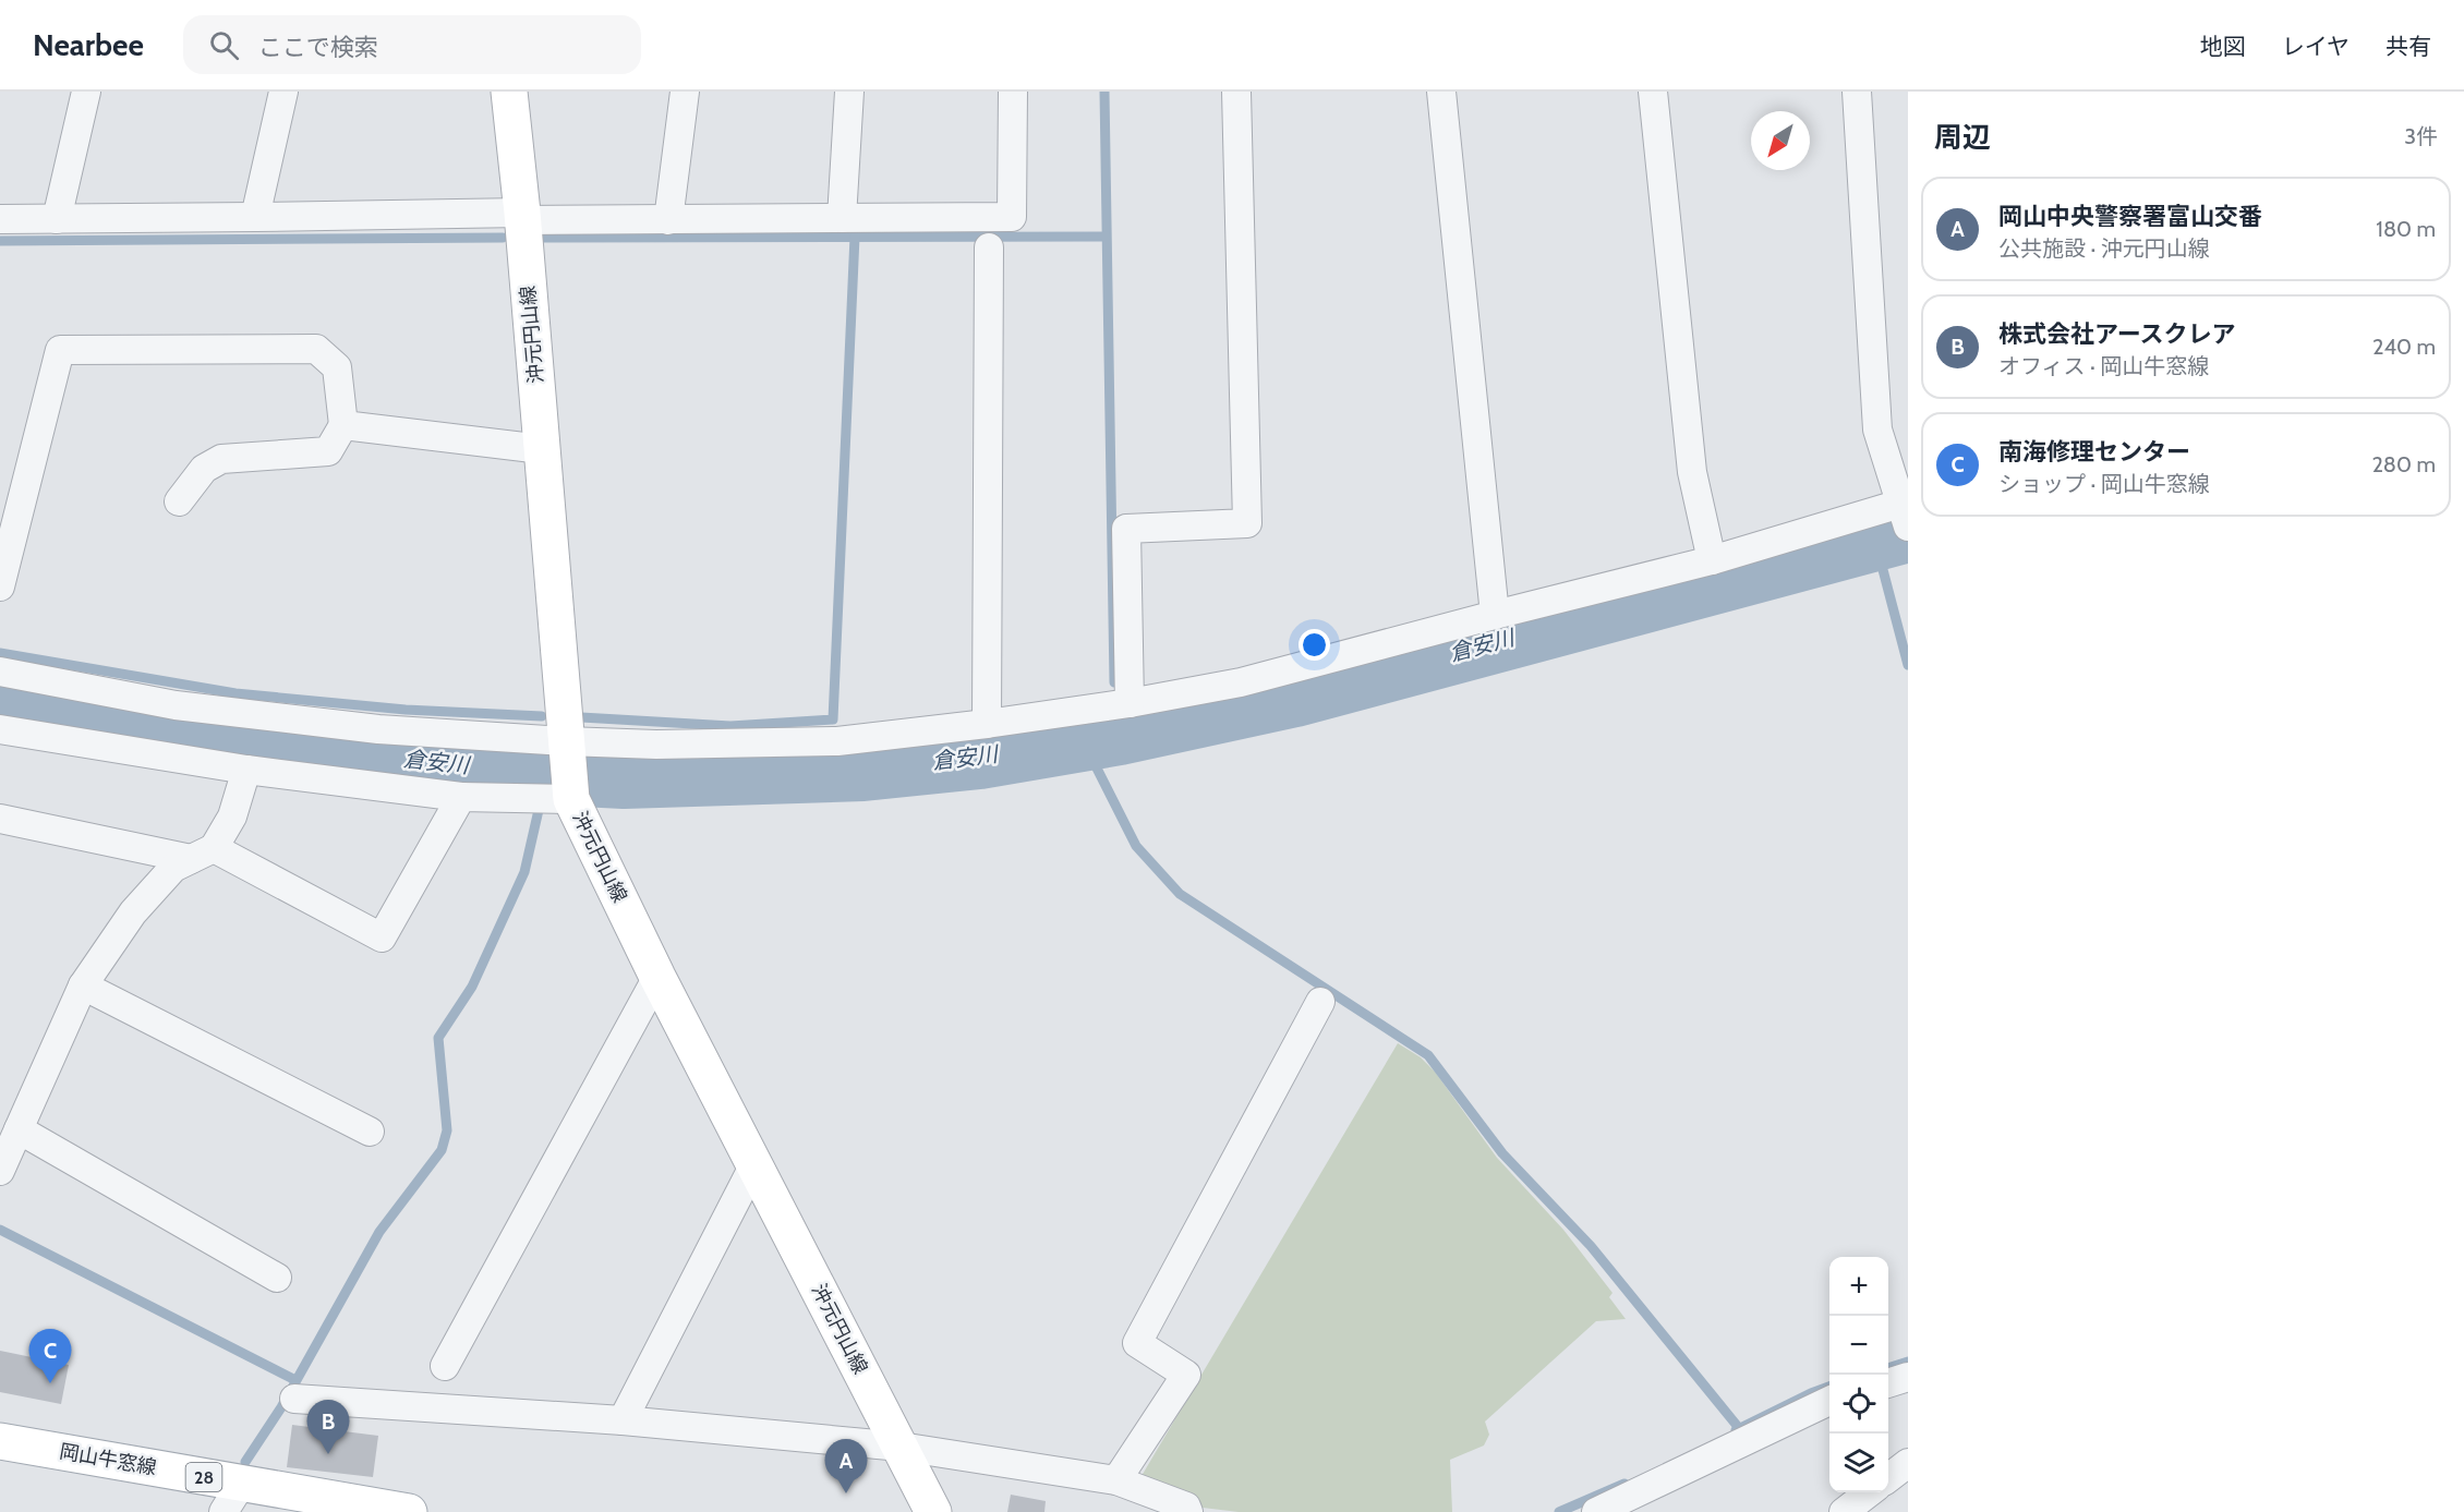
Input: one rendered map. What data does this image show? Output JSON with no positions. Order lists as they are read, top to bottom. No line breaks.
{"streets":{"main road":["沖元円山線","岡山牛窓線","28"]},"water":["倉安川"],"north":"bottom left","page":{"header":"Nearbee","search":"ここで検索","nav":["地図","レイヤ","共有"],"heading":["周辺","3件"],"list":[{"mark":"A","name":"岡山中央警察署富山交番","note":"公共施設 · 沖元円山線","value":"180 m"},{"mark":"B","name":"株式会社アースクレア","note":"オフィス · 岡山牛窓線","value":"240 m"},{"mark":"C","name":"南海修理センター","note":"ショップ · 岡山牛窓線","value":"280 m"}],"map_buttons":["+","−"],"pins":["C","B","A"]}}
